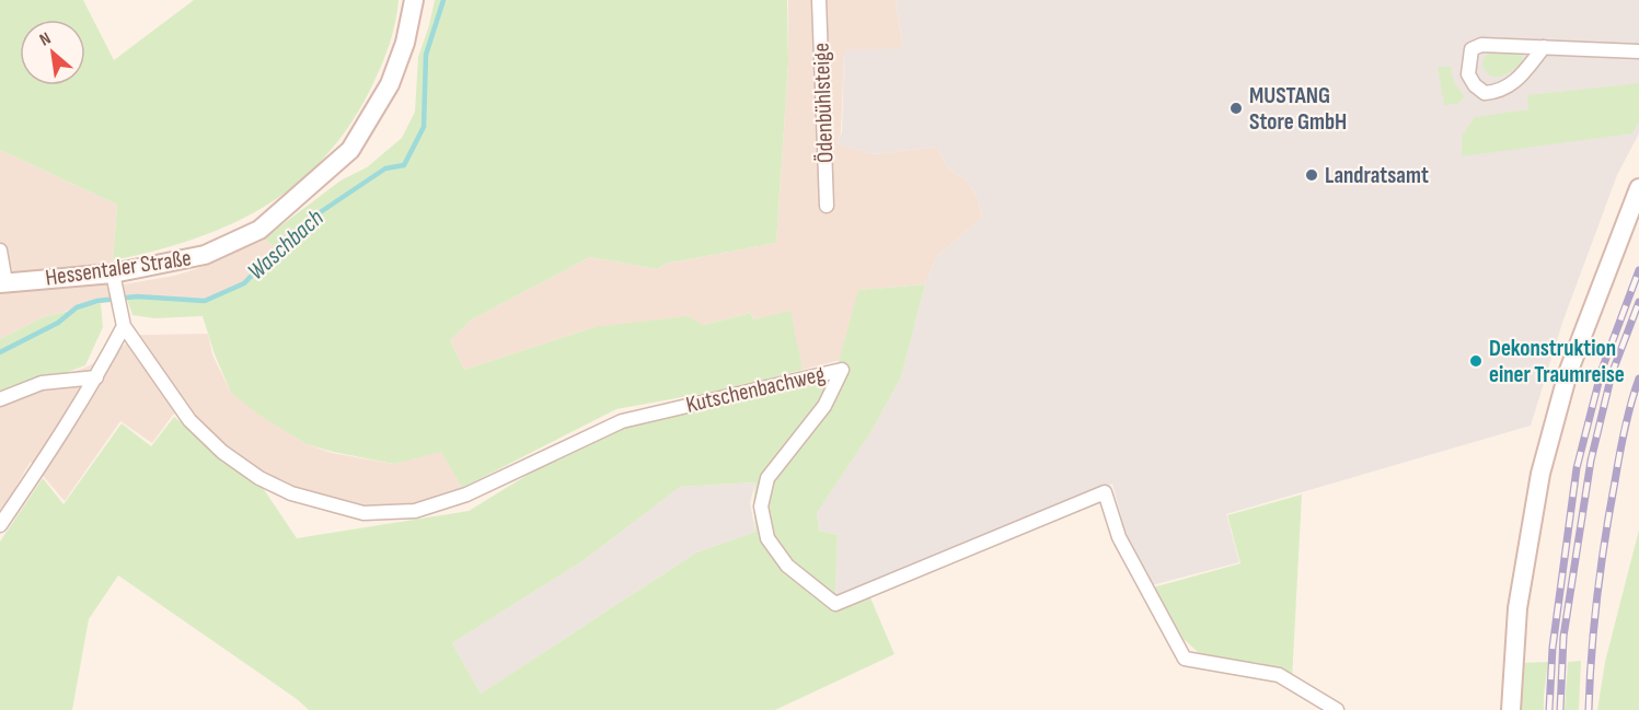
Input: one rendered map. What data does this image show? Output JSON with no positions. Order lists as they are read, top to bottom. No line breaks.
{"streets":{"main road":["Hessentaler Straße"],"street":["Ödenbühlsteige","Kutschenbachweg"]},"crossings":[["Hessentaler Straße","Kutschenbachweg"]],"water":["Waschbach"],"places":["MUSTANG Store GmbH","Landratsamt","Dekonstruktion einer Traumreise"],"north":"top left"}
